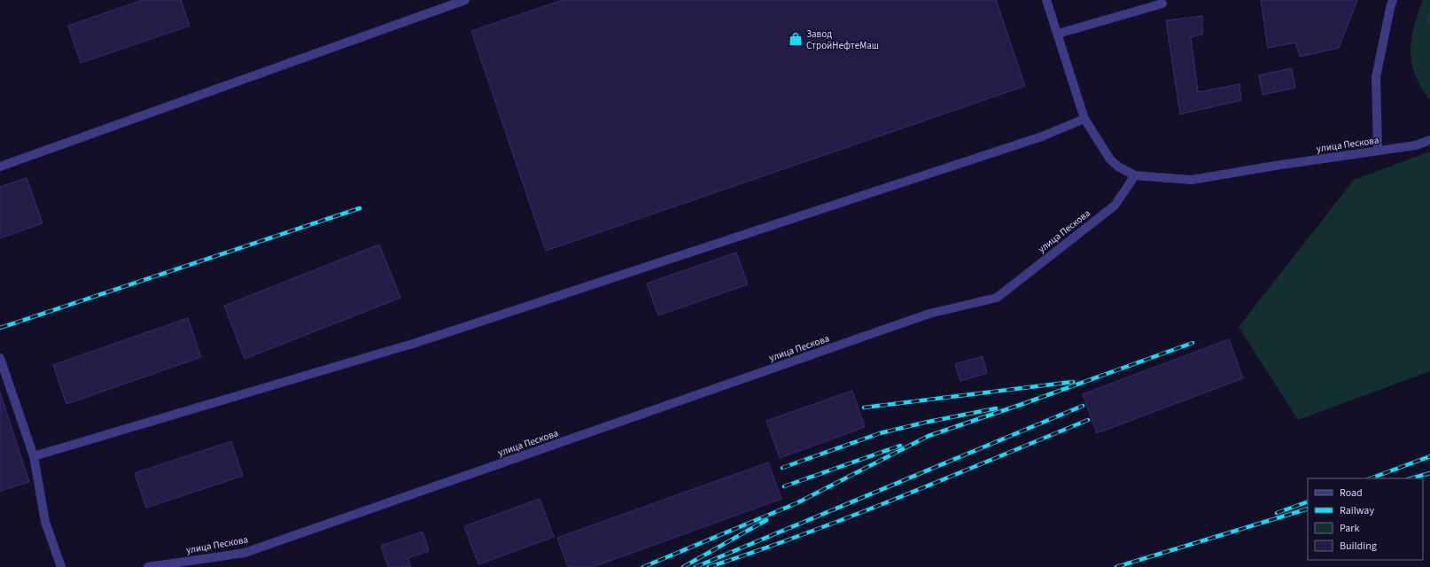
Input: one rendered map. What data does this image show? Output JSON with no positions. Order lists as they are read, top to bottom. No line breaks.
{"streets":{"street":["улица Пескова"]},"places":{"shop":["Завод СтройНефтеМаш"]},"legend":["Road","Railway","Park","Building"]}
